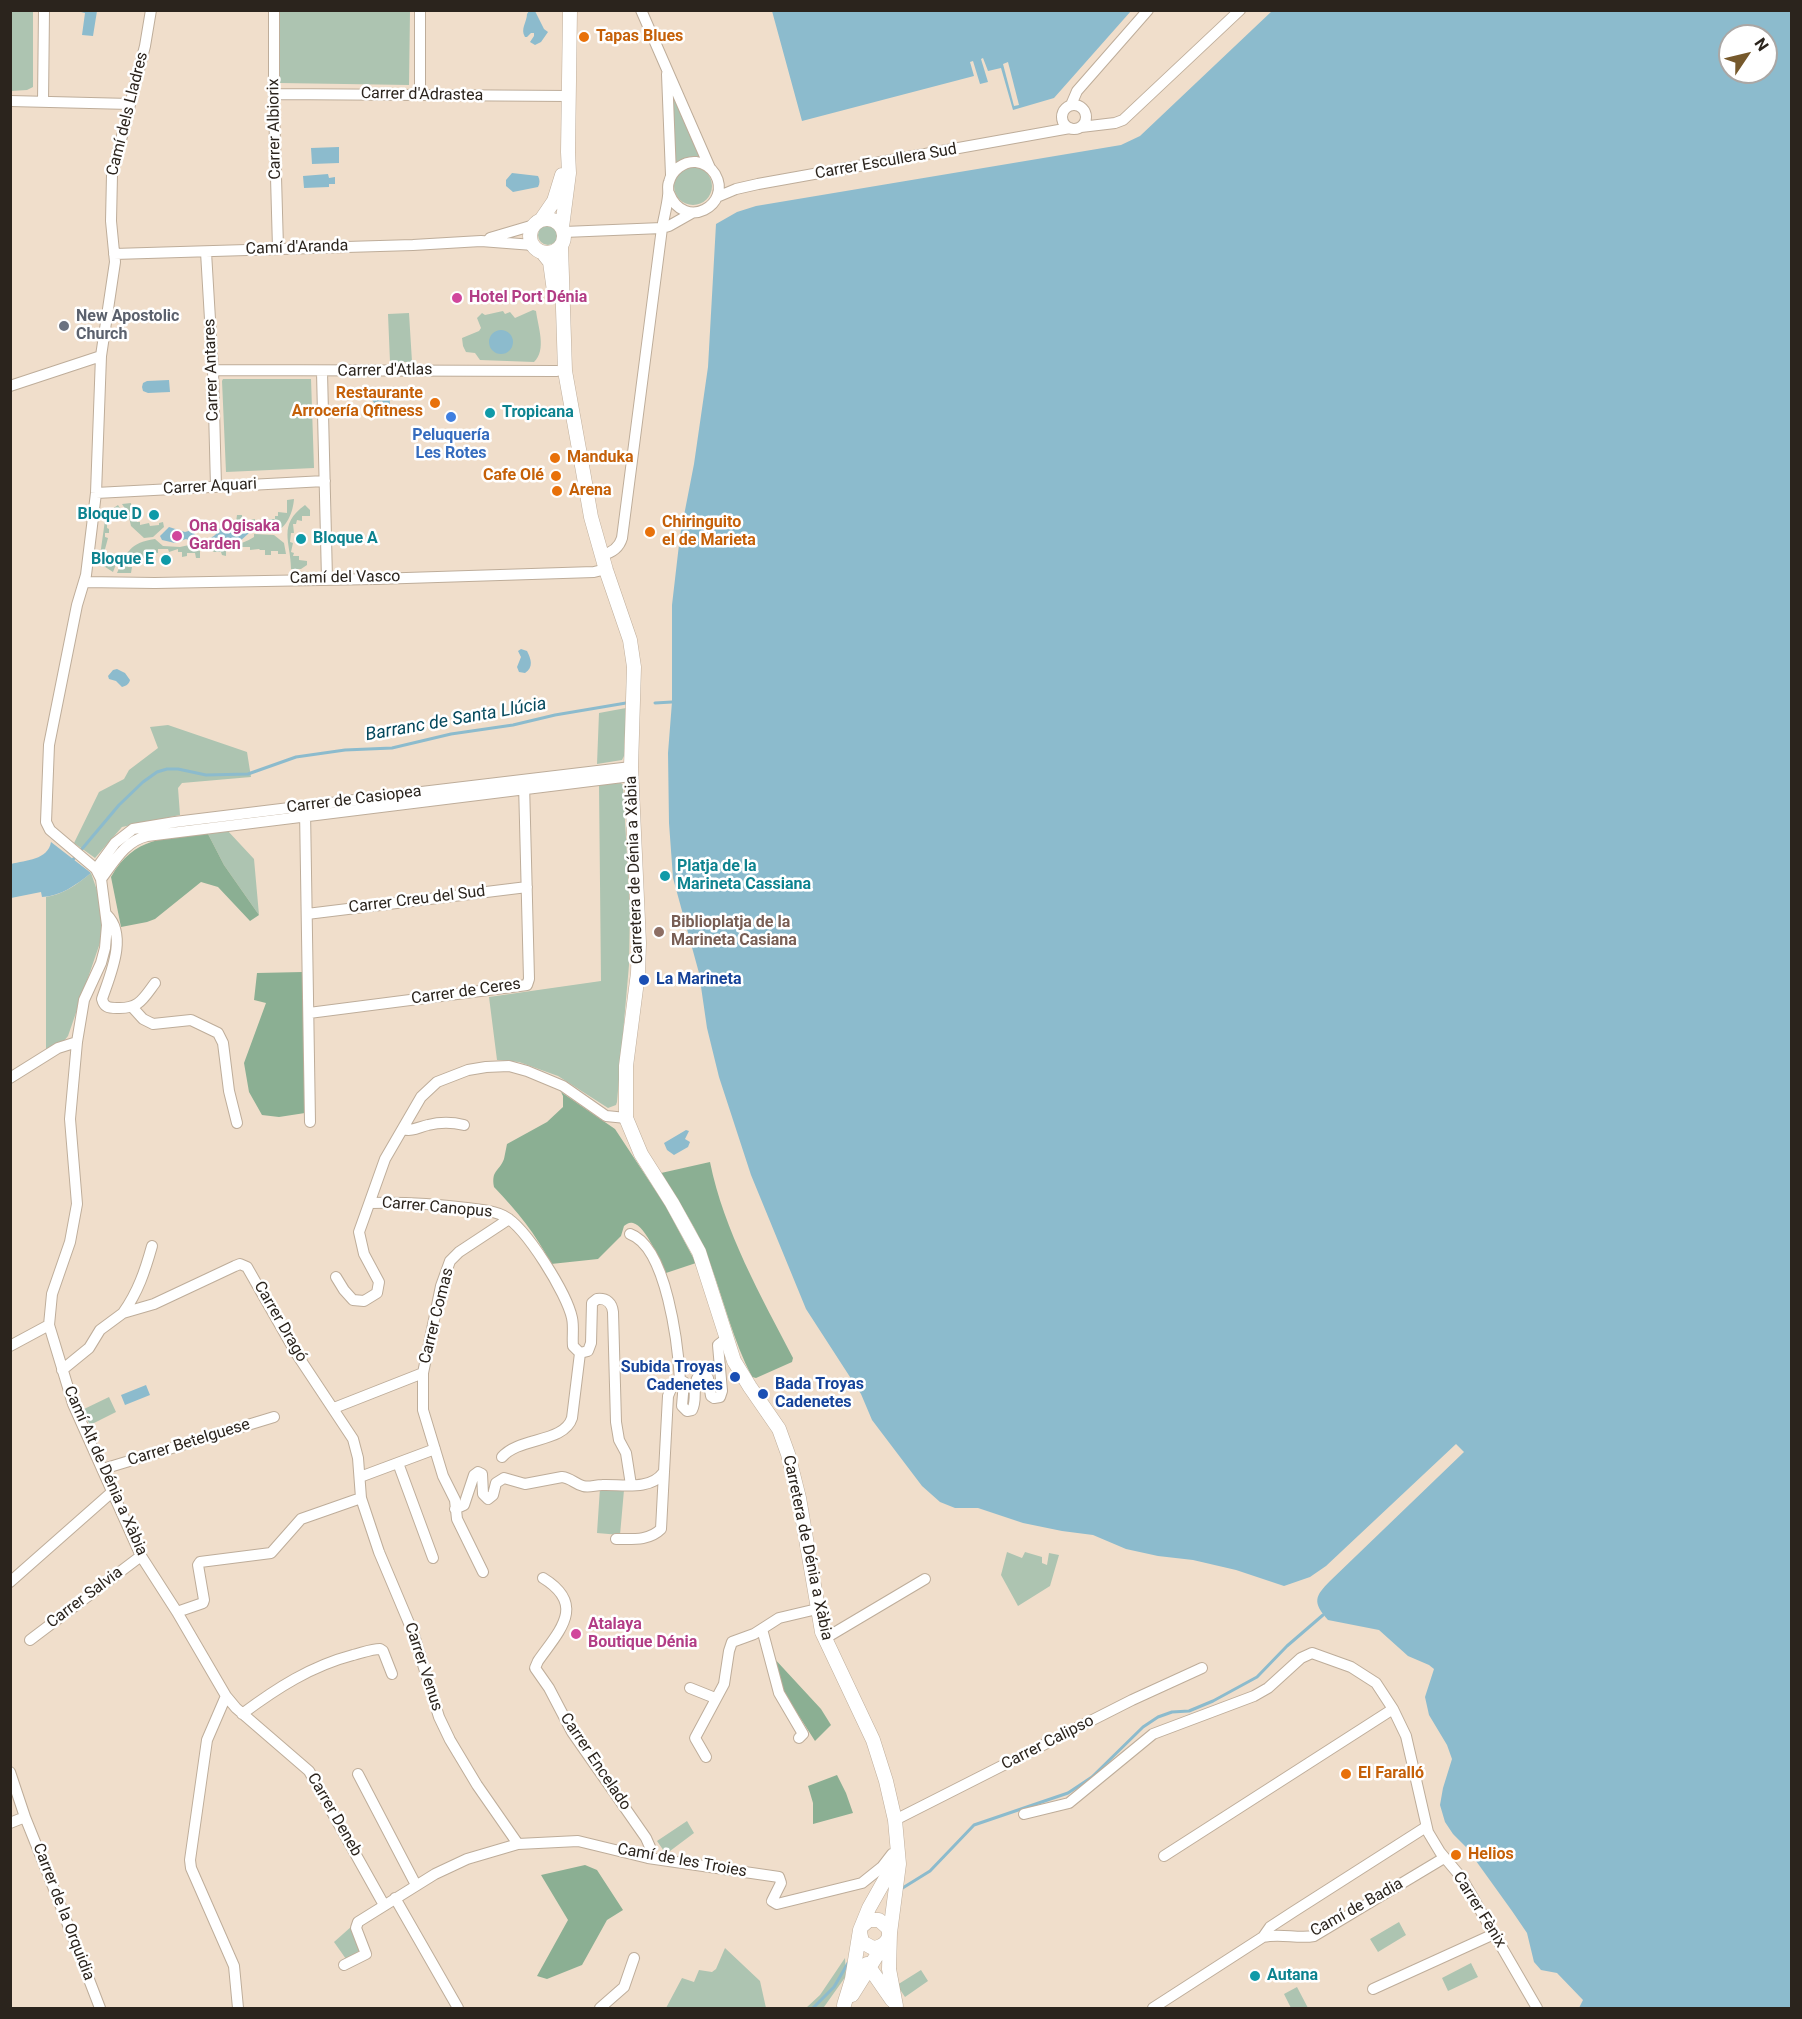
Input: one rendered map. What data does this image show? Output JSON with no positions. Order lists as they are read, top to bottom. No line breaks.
{"streets":{"street":["Carrer d'Adrastea","Camí dels Lladres","Carrer Albiorix","Carrer Escullera Sud","Camí d'Aranda","Carrer Antares","Carrer d'Atlas","Carrer Aquari","Camí del Vasco","Carrer de Casiopea","Carretera de Dénia a Xàbia","Carrer Creu del Sud","Carrer de Ceres","Carrer Canopus","Carrer Comas","Carrer Dragó","Carrer Betelguese","Camí Alt de Dénia a Xàbia","Carrer Salvia","Carrer Venus","Carrer Calipso","Carrer Encelado","Carrer Deneb","Camí de les Troies","Camí de Badia","Carrer Fènix","Carrer de la Orquidia"]},"crossings":[["Carrer d'Adrastea","Carrer Albiorix"],["Carrer d'Adrastea","Carretera de Dénia a Xàbia"],["Camí dels Lladres","Camí d'Aranda"],["Carrer Albiorix","Camí d'Aranda"],["Camí d'Aranda","Carrer Antares"],["Camí d'Aranda","Carretera de Dénia a Xàbia"],["Carrer Antares","Carrer d'Atlas"],["Carrer Antares","Carrer Aquari"],["Carrer d'Atlas","Carretera de Dénia a Xàbia"],["Camí del Vasco","Carretera de Dénia a Xàbia"],["Carrer de Casiopea","Carretera de Dénia a Xàbia"],["Carrer de Casiopea","Carrer de Ceres"],["Carrer de Casiopea","Camí Alt de Dénia a Xàbia"],["Carretera de Dénia a Xàbia","Carrer Canopus"],["Carretera de Dénia a Xàbia","Carrer Calipso"],["Carretera de Dénia a Xàbia","Camí de les Troies"],["Carrer Creu del Sud","Carrer de Ceres"],["Carrer Canopus","Carrer Comas"],["Carrer Comas","Carrer Dragó"],["Carrer Dragó","Camí Alt de Dénia a Xàbia"],["Carrer Dragó","Carrer Venus"],["Carrer Betelguese","Camí Alt de Dénia a Xàbia"],["Camí Alt de Dénia a Xàbia","Carrer Salvia"],["Camí Alt de Dénia a Xàbia","Carrer Deneb"],["Carrer Venus","Camí de les Troies"],["Carrer Encelado","Camí de les Troies"],["Carrer Deneb","Camí de les Troies"],["Camí de Badia","Carrer Fènix"]],"water":["Barranc de Santa Llúcia"],"places":["Tapas Blues","Hotel Port Dénia","New Apostolic Church","Restaurante Arrocería Qfitness","Tropicana","Peluquería Les Rotes","Manduka","Cafe Olé","Arena","Bloque D","Chiringuito el de Marieta","Ona Ogisaka Garden","Bloque A","Bloque E","Platja de la Marineta Cassiana","Biblioplatja de la Marineta Casiana","La Marineta","Subida Troyas Cadenetes","Bada Troyas Cadenetes","Atalaya Boutique Dénia","El Faralló","Helios","Autana"],"north":"top right"}
